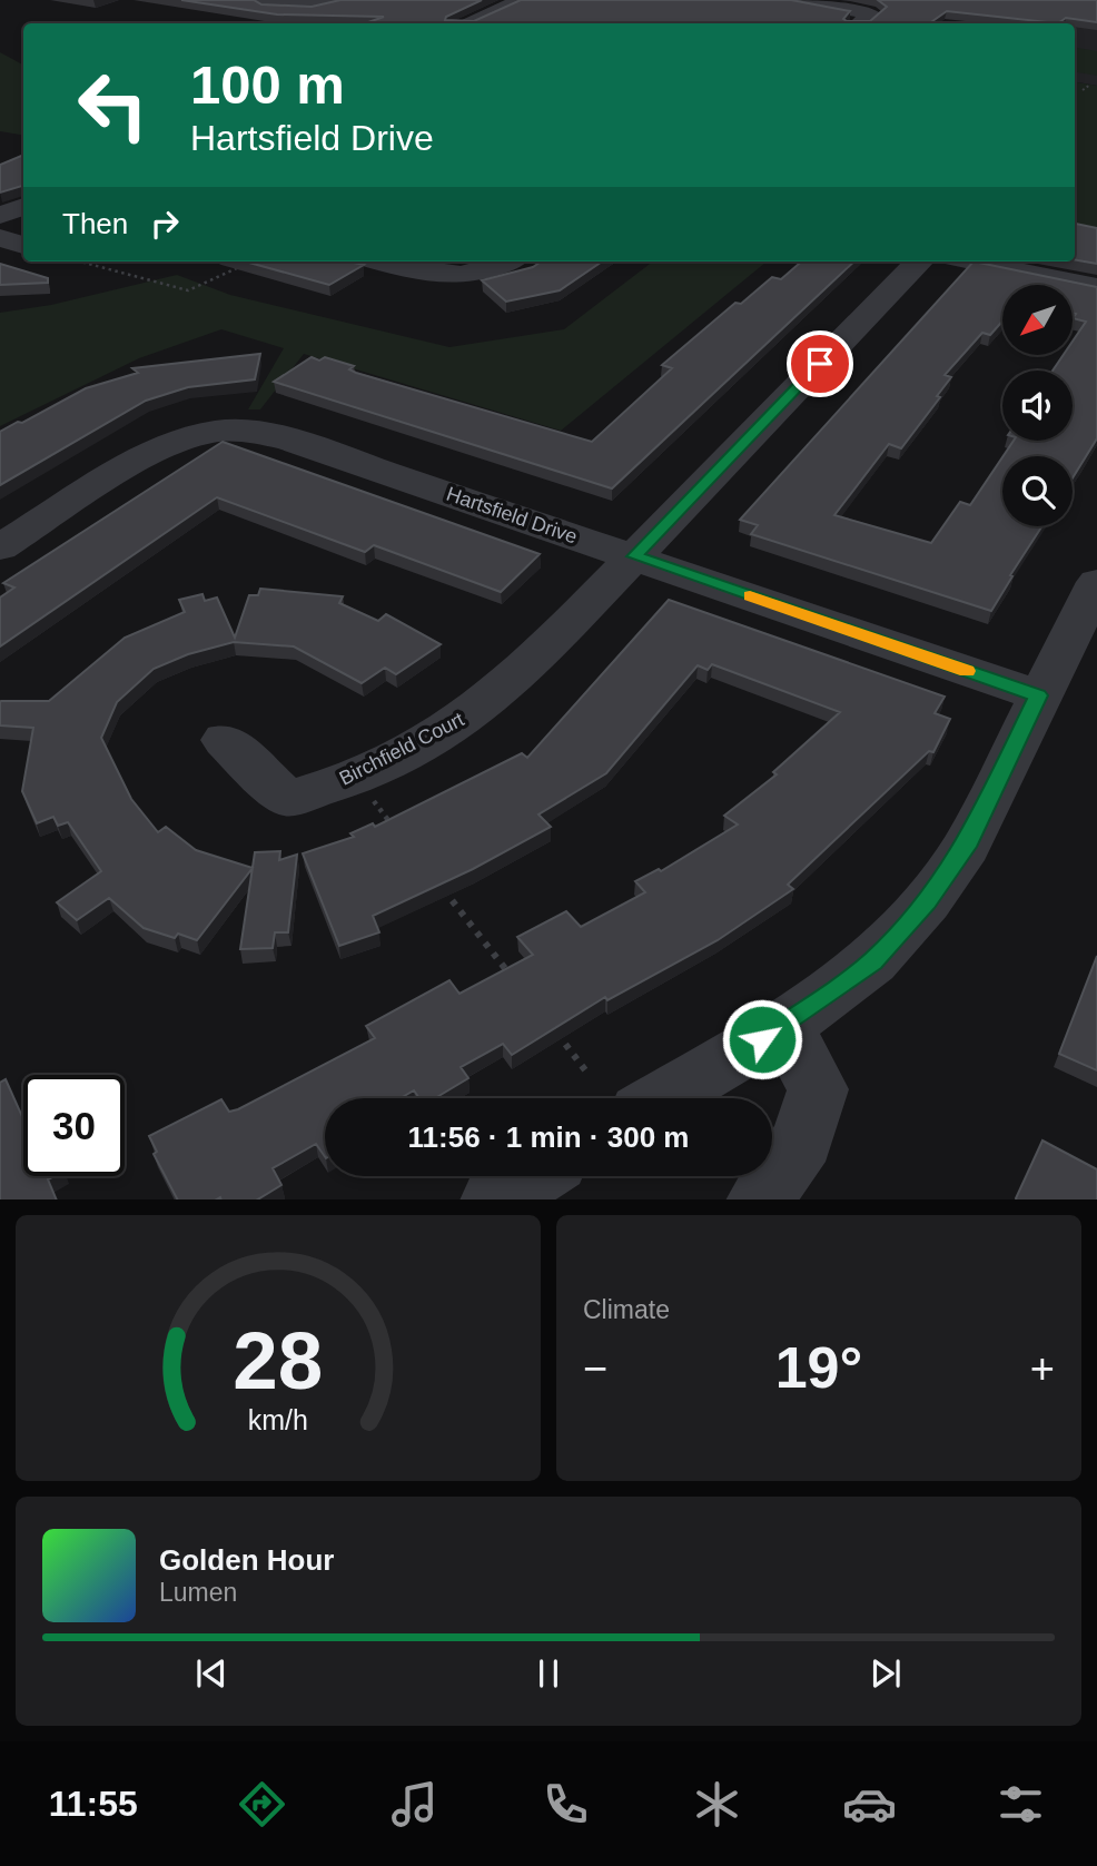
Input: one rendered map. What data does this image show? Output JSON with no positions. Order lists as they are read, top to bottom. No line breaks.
{"streets":{"street":["Hartsfield Drive","Birchfield Court"]},"crossings":[["Hartsfield Drive","Birchfield Court"]],"north":"bottom left","page":{"turn":["100 m","Hartsfield Drive"],"then":"Then","limit":"30","trip":"11:56 · 1 min · 300 m","tile":"Climate","heat":["−","19°","+"],"song":["Golden Hour","Lumen"],"tabs":"11:55","gauge":["28","km/h"]}}
